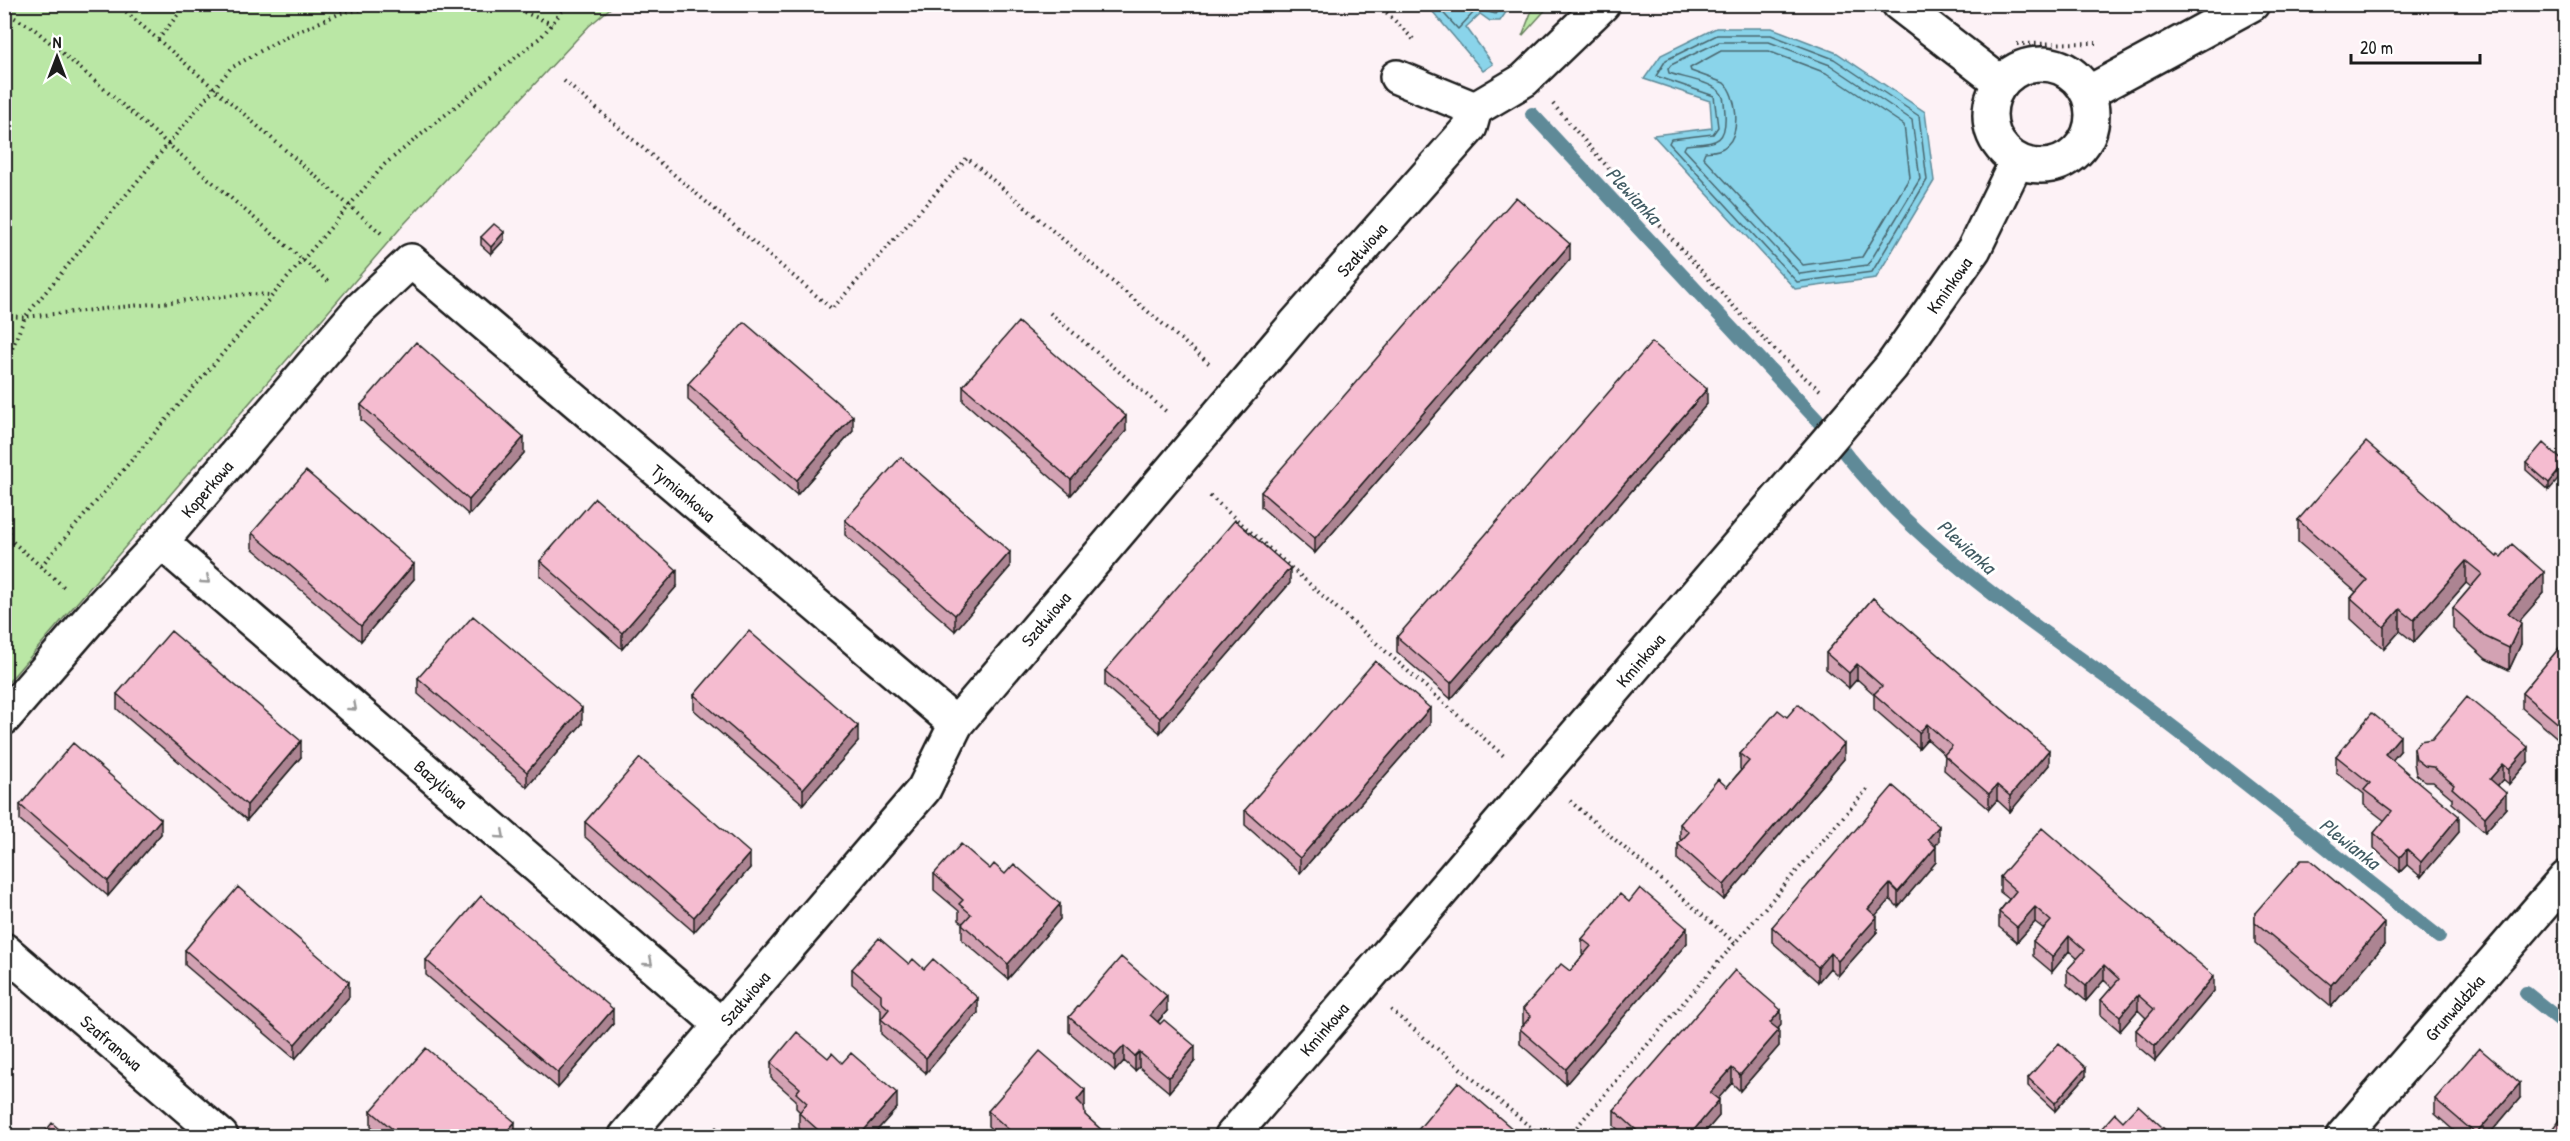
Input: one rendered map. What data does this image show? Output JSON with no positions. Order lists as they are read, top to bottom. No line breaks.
{"streets":{"street":["Szałwiowa","Kminkowa","Koperkowa","Tymiankowa","Bazyliowa","Grunwaldzka","Szafranowa"]},"crossings":[["Szałwiowa","Tymiankowa"],["Szałwiowa","Bazyliowa"],["Koperkowa","Tymiankowa"],["Koperkowa","Bazyliowa"]],"one_way":["Bazyliowa"],"water":["Plewianka"],"scale_bar":"20 m","north":"top"}
